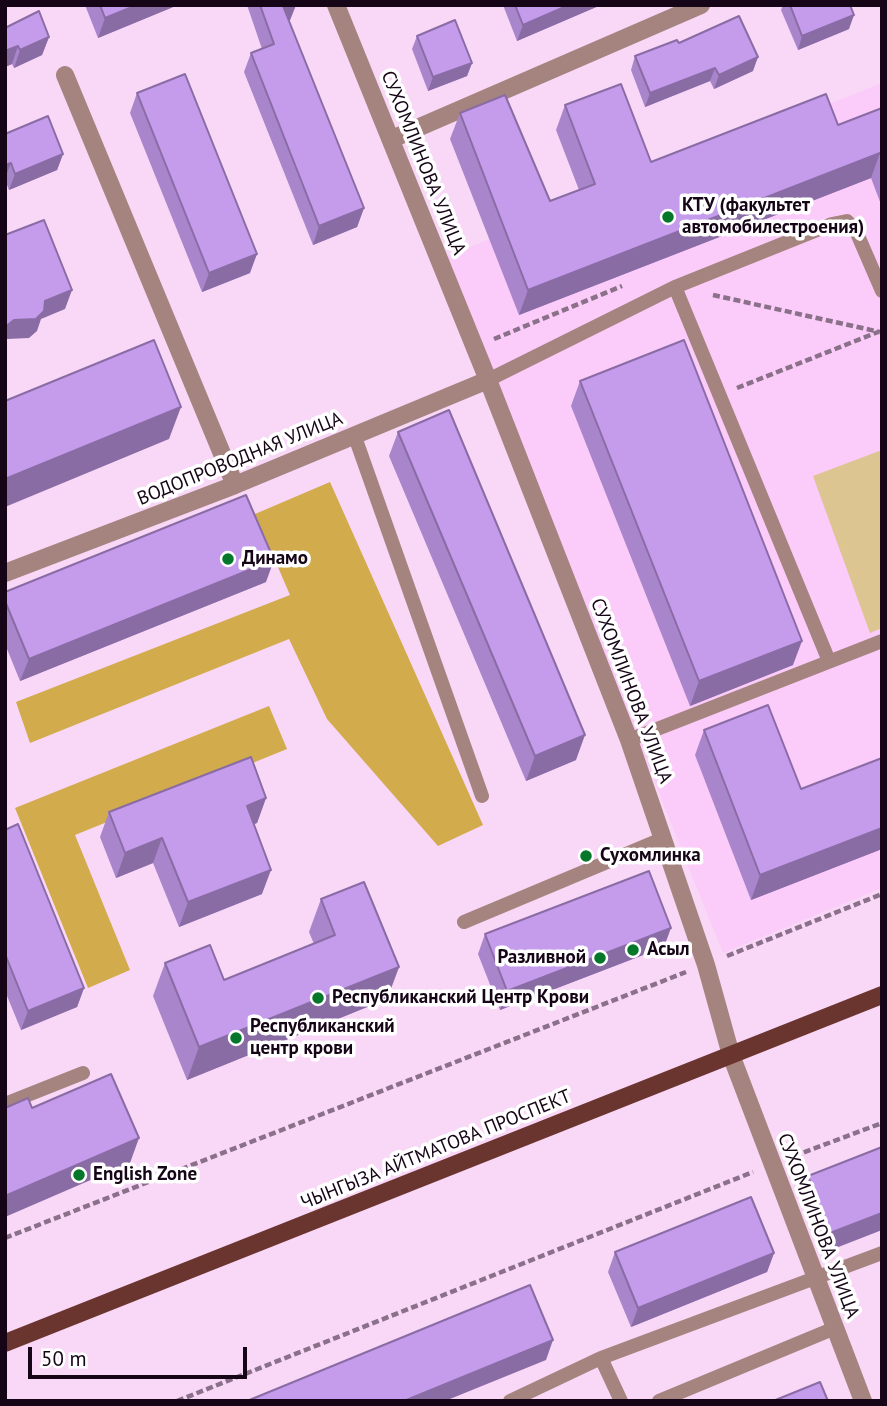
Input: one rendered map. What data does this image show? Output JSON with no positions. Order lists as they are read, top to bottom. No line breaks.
{"streets":{"main road":["ЧЫНГЫЗА АЙТМАТОВА ПРОСПЕКТ"],"street":["СУХОМЛИНОВА УЛИЦА","ВОДОПРОВОДНАЯ УЛИЦА"]},"crossings":[["СУХОМЛИНОВА УЛИЦА","ВОДОПРОВОДНАЯ УЛИЦА"],["СУХОМЛИНОВА УЛИЦА","ЧЫНГЫЗА АЙТМАТОВА ПРОСПЕКТ"]],"places":["КТУ (факультет автомобилестроения)","Динамо","Сухомлинка","Асыл","Разливной","Республиканский Центр Крови","Республиканский центр крови","English Zone"],"scale_bar":"50 m"}
